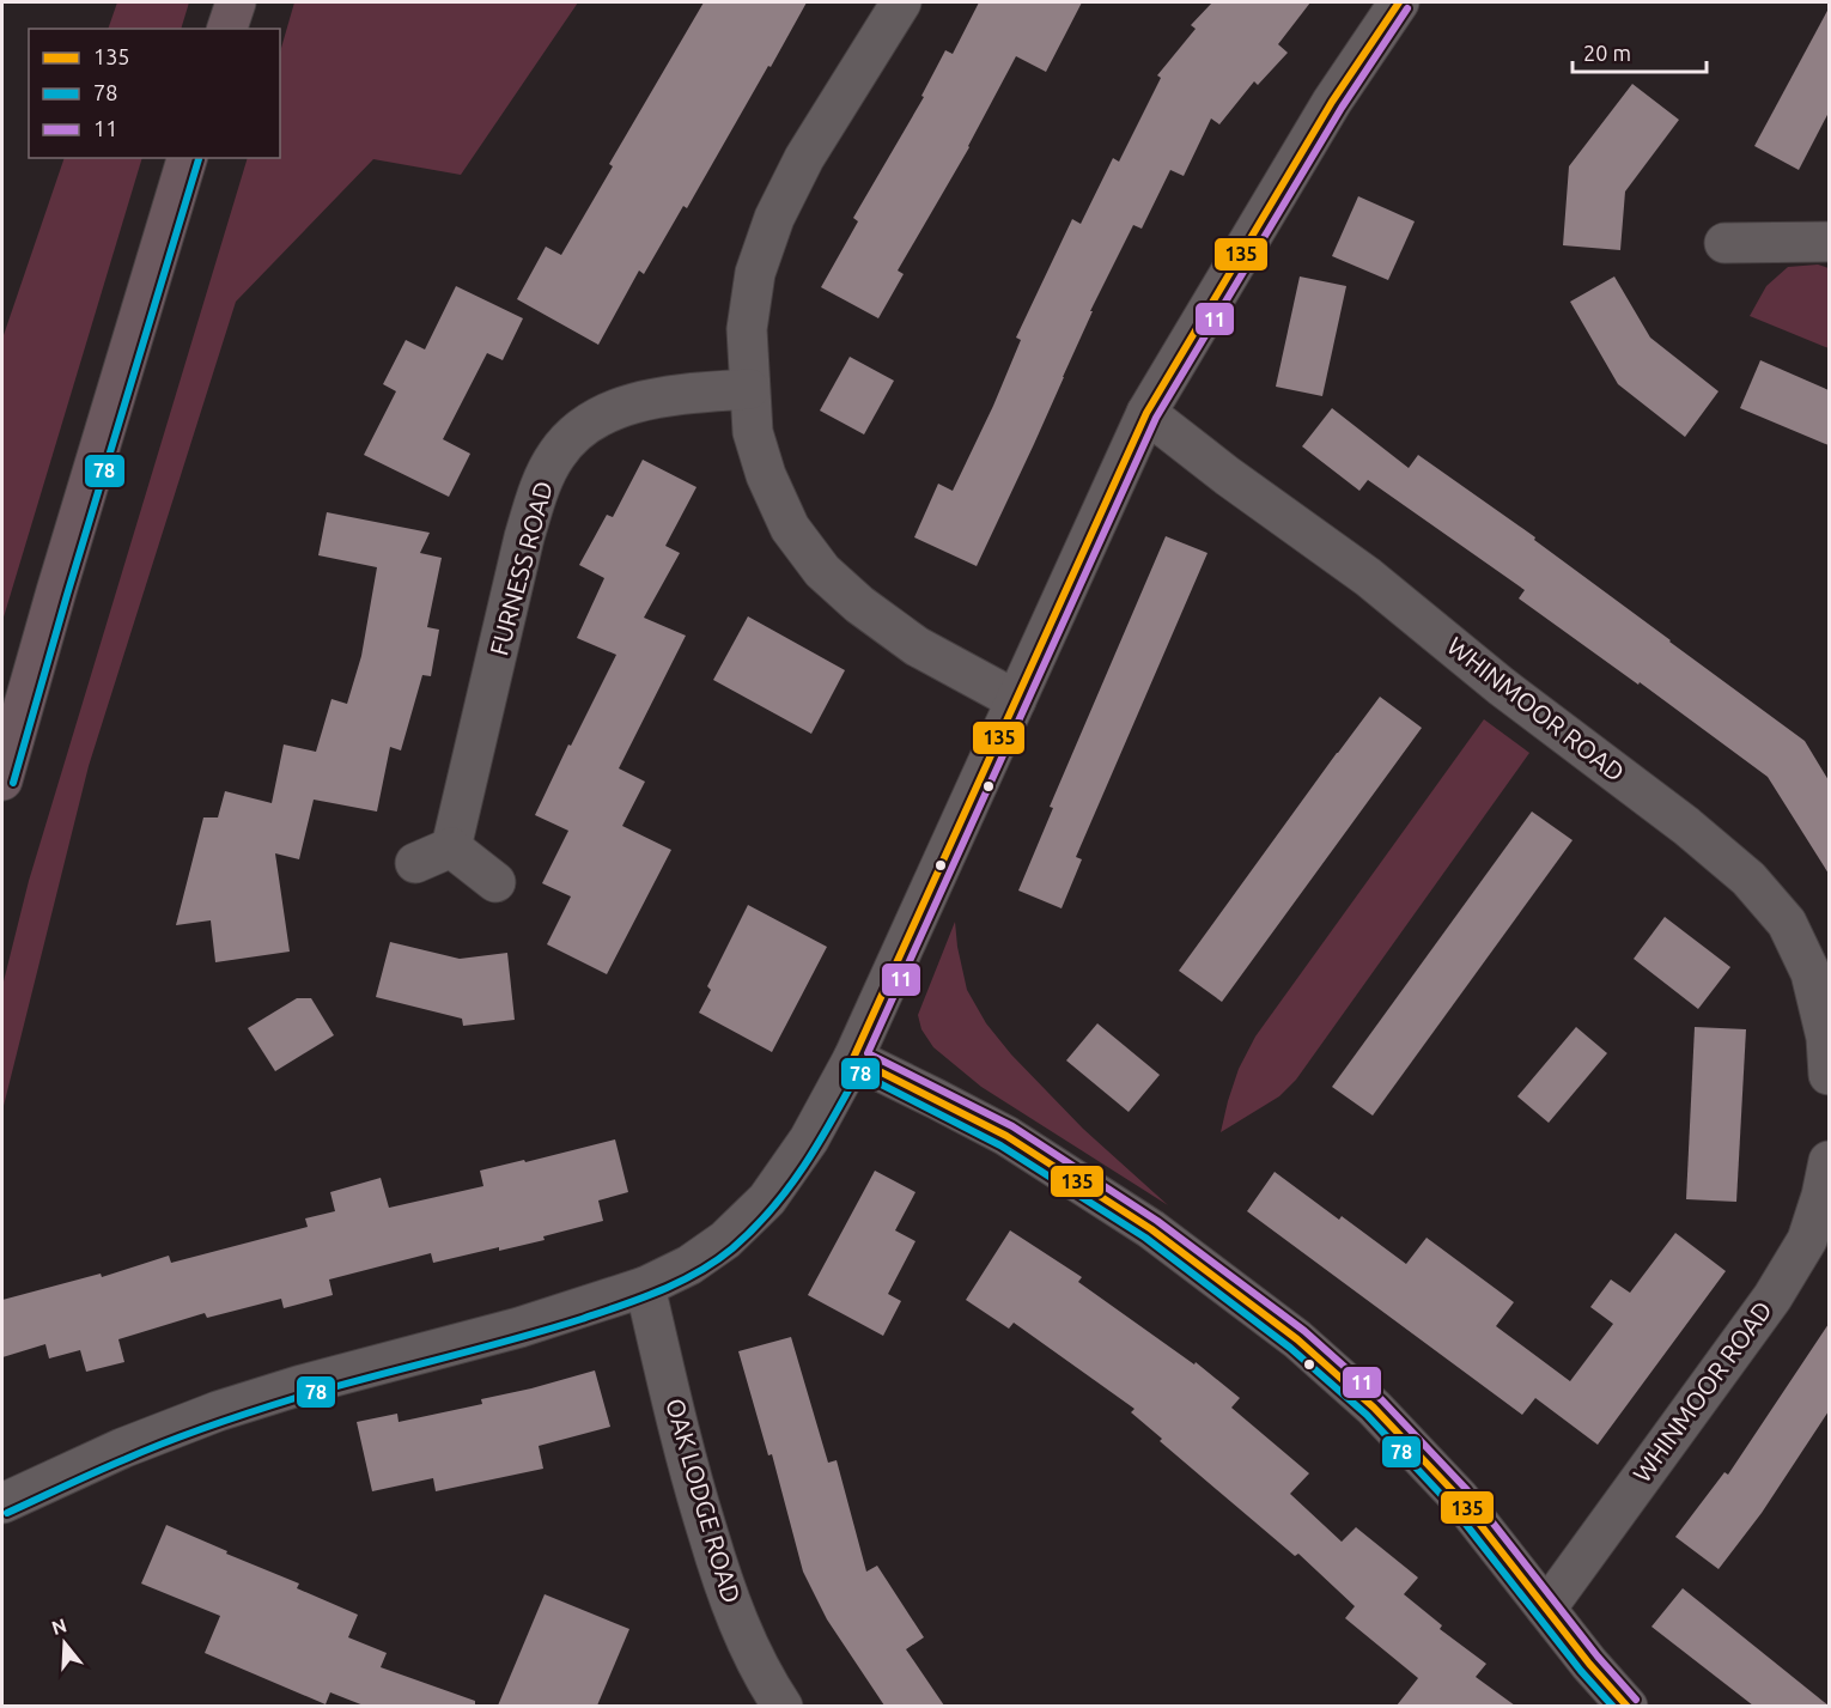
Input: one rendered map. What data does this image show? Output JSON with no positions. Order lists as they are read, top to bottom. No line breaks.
{"streets":{"street":["FURNESS ROAD","WHINMOOR ROAD","OAK LODGE ROAD"]},"lines":["transit line 135","transit line 11","transit line 78"],"legend":["135","78","11"],"scale_bar":"20 m","north":"top"}
